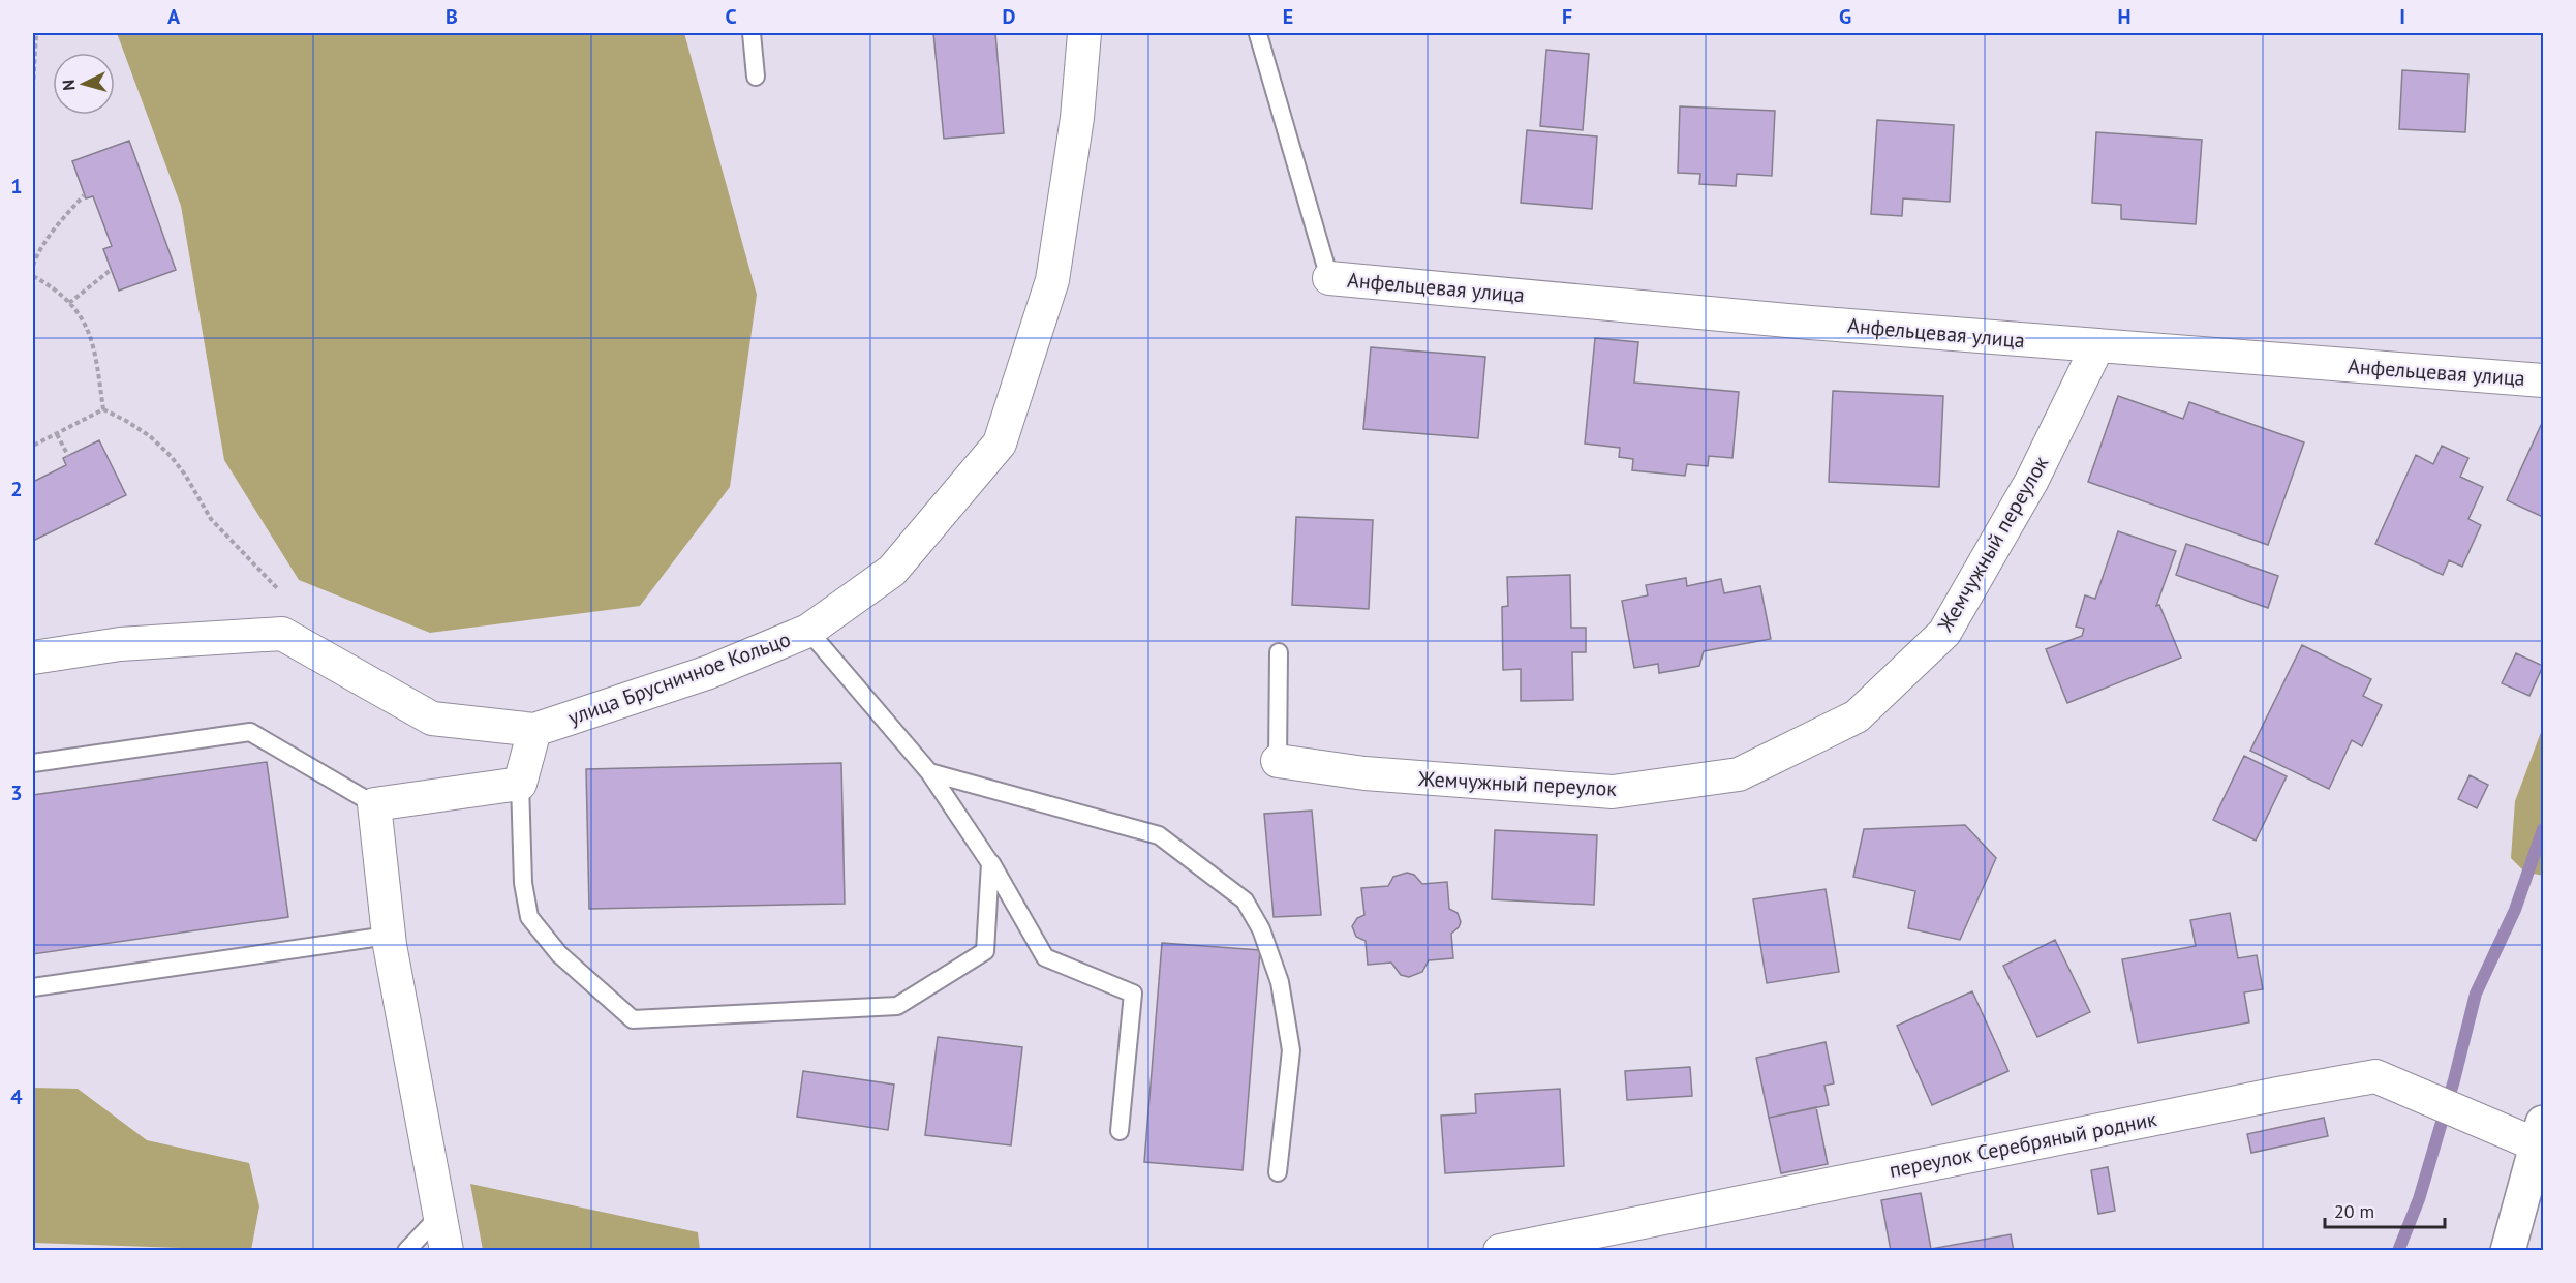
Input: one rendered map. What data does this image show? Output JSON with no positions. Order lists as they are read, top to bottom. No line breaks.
{"streets":{"street":["Анфельцевая улица","Жемчужный переулок","улица Брусничное Кольцо","переулок Серебряный родник"]},"crossings":[["Анфельцевая улица","Жемчужный переулок"]],"scale_bar":"20 m","north":"left","grid":{"columns":["A","B","C","D","E","F","G","H","I"],"rows":["1","2","3","4"]}}
